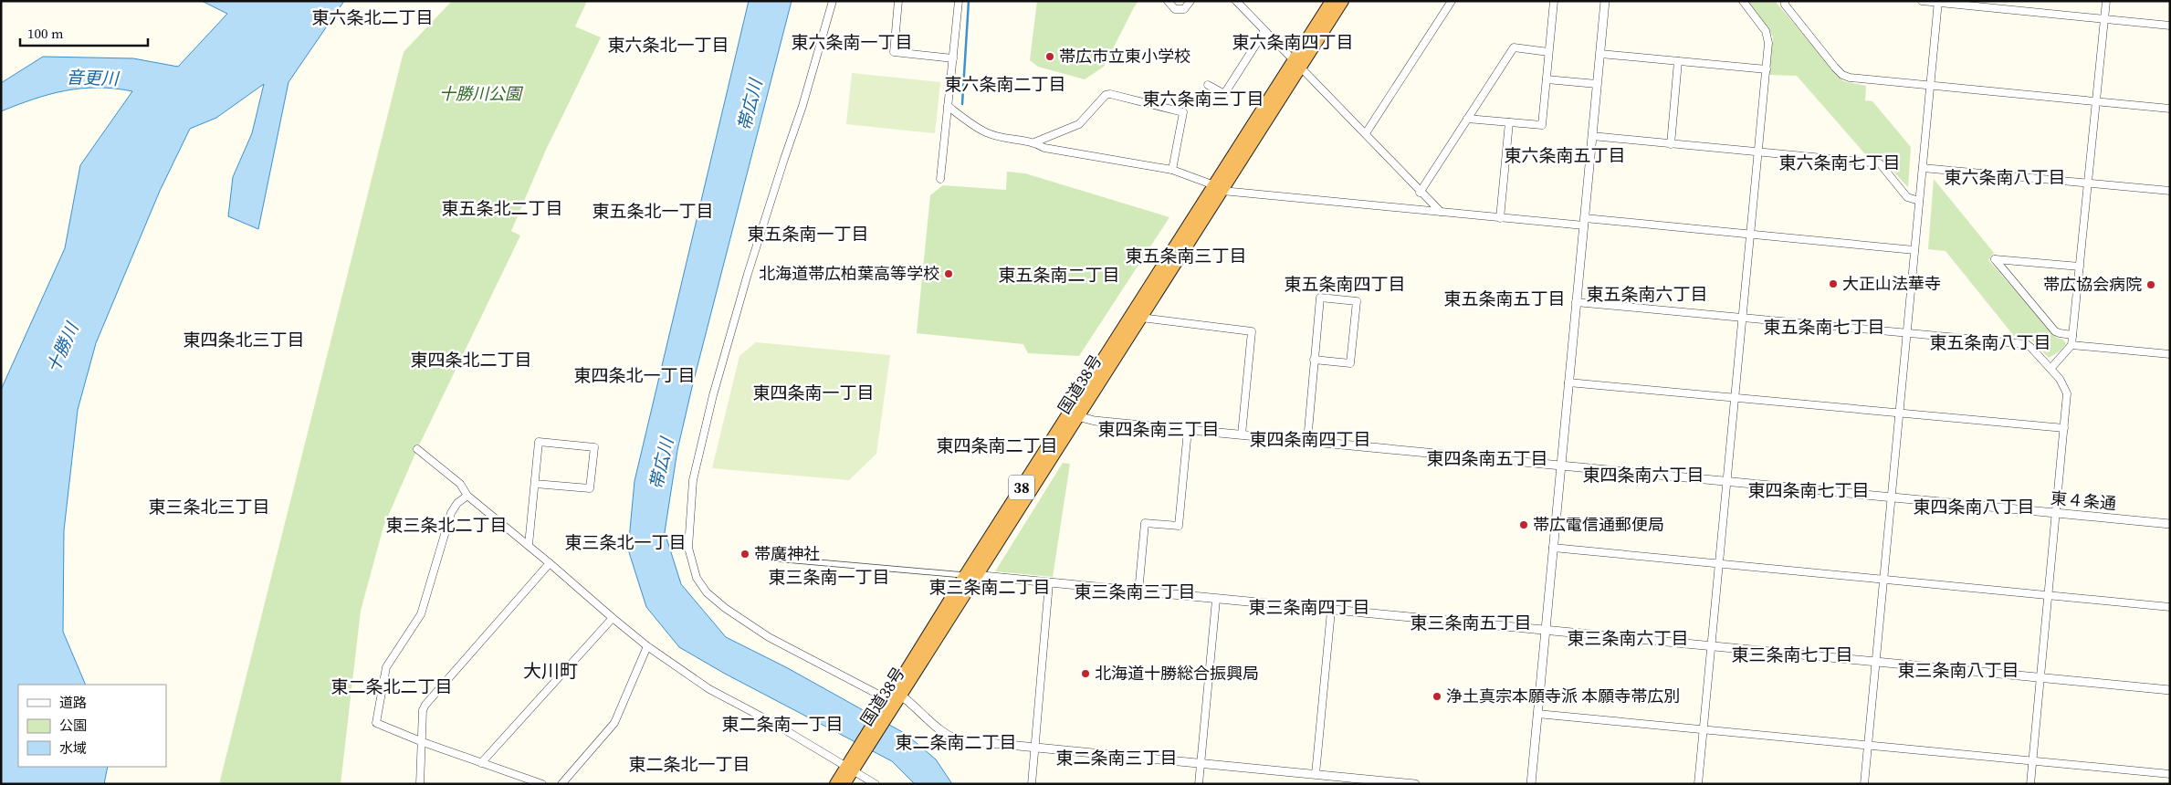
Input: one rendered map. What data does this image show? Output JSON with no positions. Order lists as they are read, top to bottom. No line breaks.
{"streets":{"highway":["国道38号","38"],"street":["東４条通"]},"crossings":[["国道38号","東４条通"]],"districts":["東六条北二丁目","東六条南一丁目","東六条南四丁目","東六条北一丁目","東六条南二丁目","東六条南三丁目","東六条南五丁目","東六条南七丁目","東六条南八丁目","東五条北二丁目","東五条北一丁目","東五条南一丁目","東五条南三丁目","東五条南二丁目","東五条南四丁目","東五条南六丁目","東五条南五丁目","東五条南七丁目","東四条北三丁目","東五条南八丁目","東四条北二丁目","東四条北一丁目","東四条南一丁目","東四条南三丁目","東四条南四丁目","東四条南二丁目","東四条南五丁目","東四条南六丁目","東四条南七丁目","東三条北三丁目","東四条南八丁目","東三条北二丁目","東三条北一丁目","東三条南一丁目","東三条南二丁目","東三条南三丁目","東三条南四丁目","東三条南五丁目","東三条南六丁目","東三条南七丁目","東三条南八丁目","大川町","東二条北二丁目","東二条南一丁目","東二条南二丁目","東二条南三丁目","東二条北一丁目"],"water":["音更川","帯広川","十勝川"],"parks":["十勝川公園"],"places":["帯広市立東小学校","北海道帯広柏葉高等学校","大正山法華寺","帯広協会病院","帯広電信通郵便局","帯廣神社","北海道十勝総合振興局","浄土真宗本願寺派 本願寺帯広別"],"legend":["道路","公園","水域"],"scale_bar":"100 m"}
